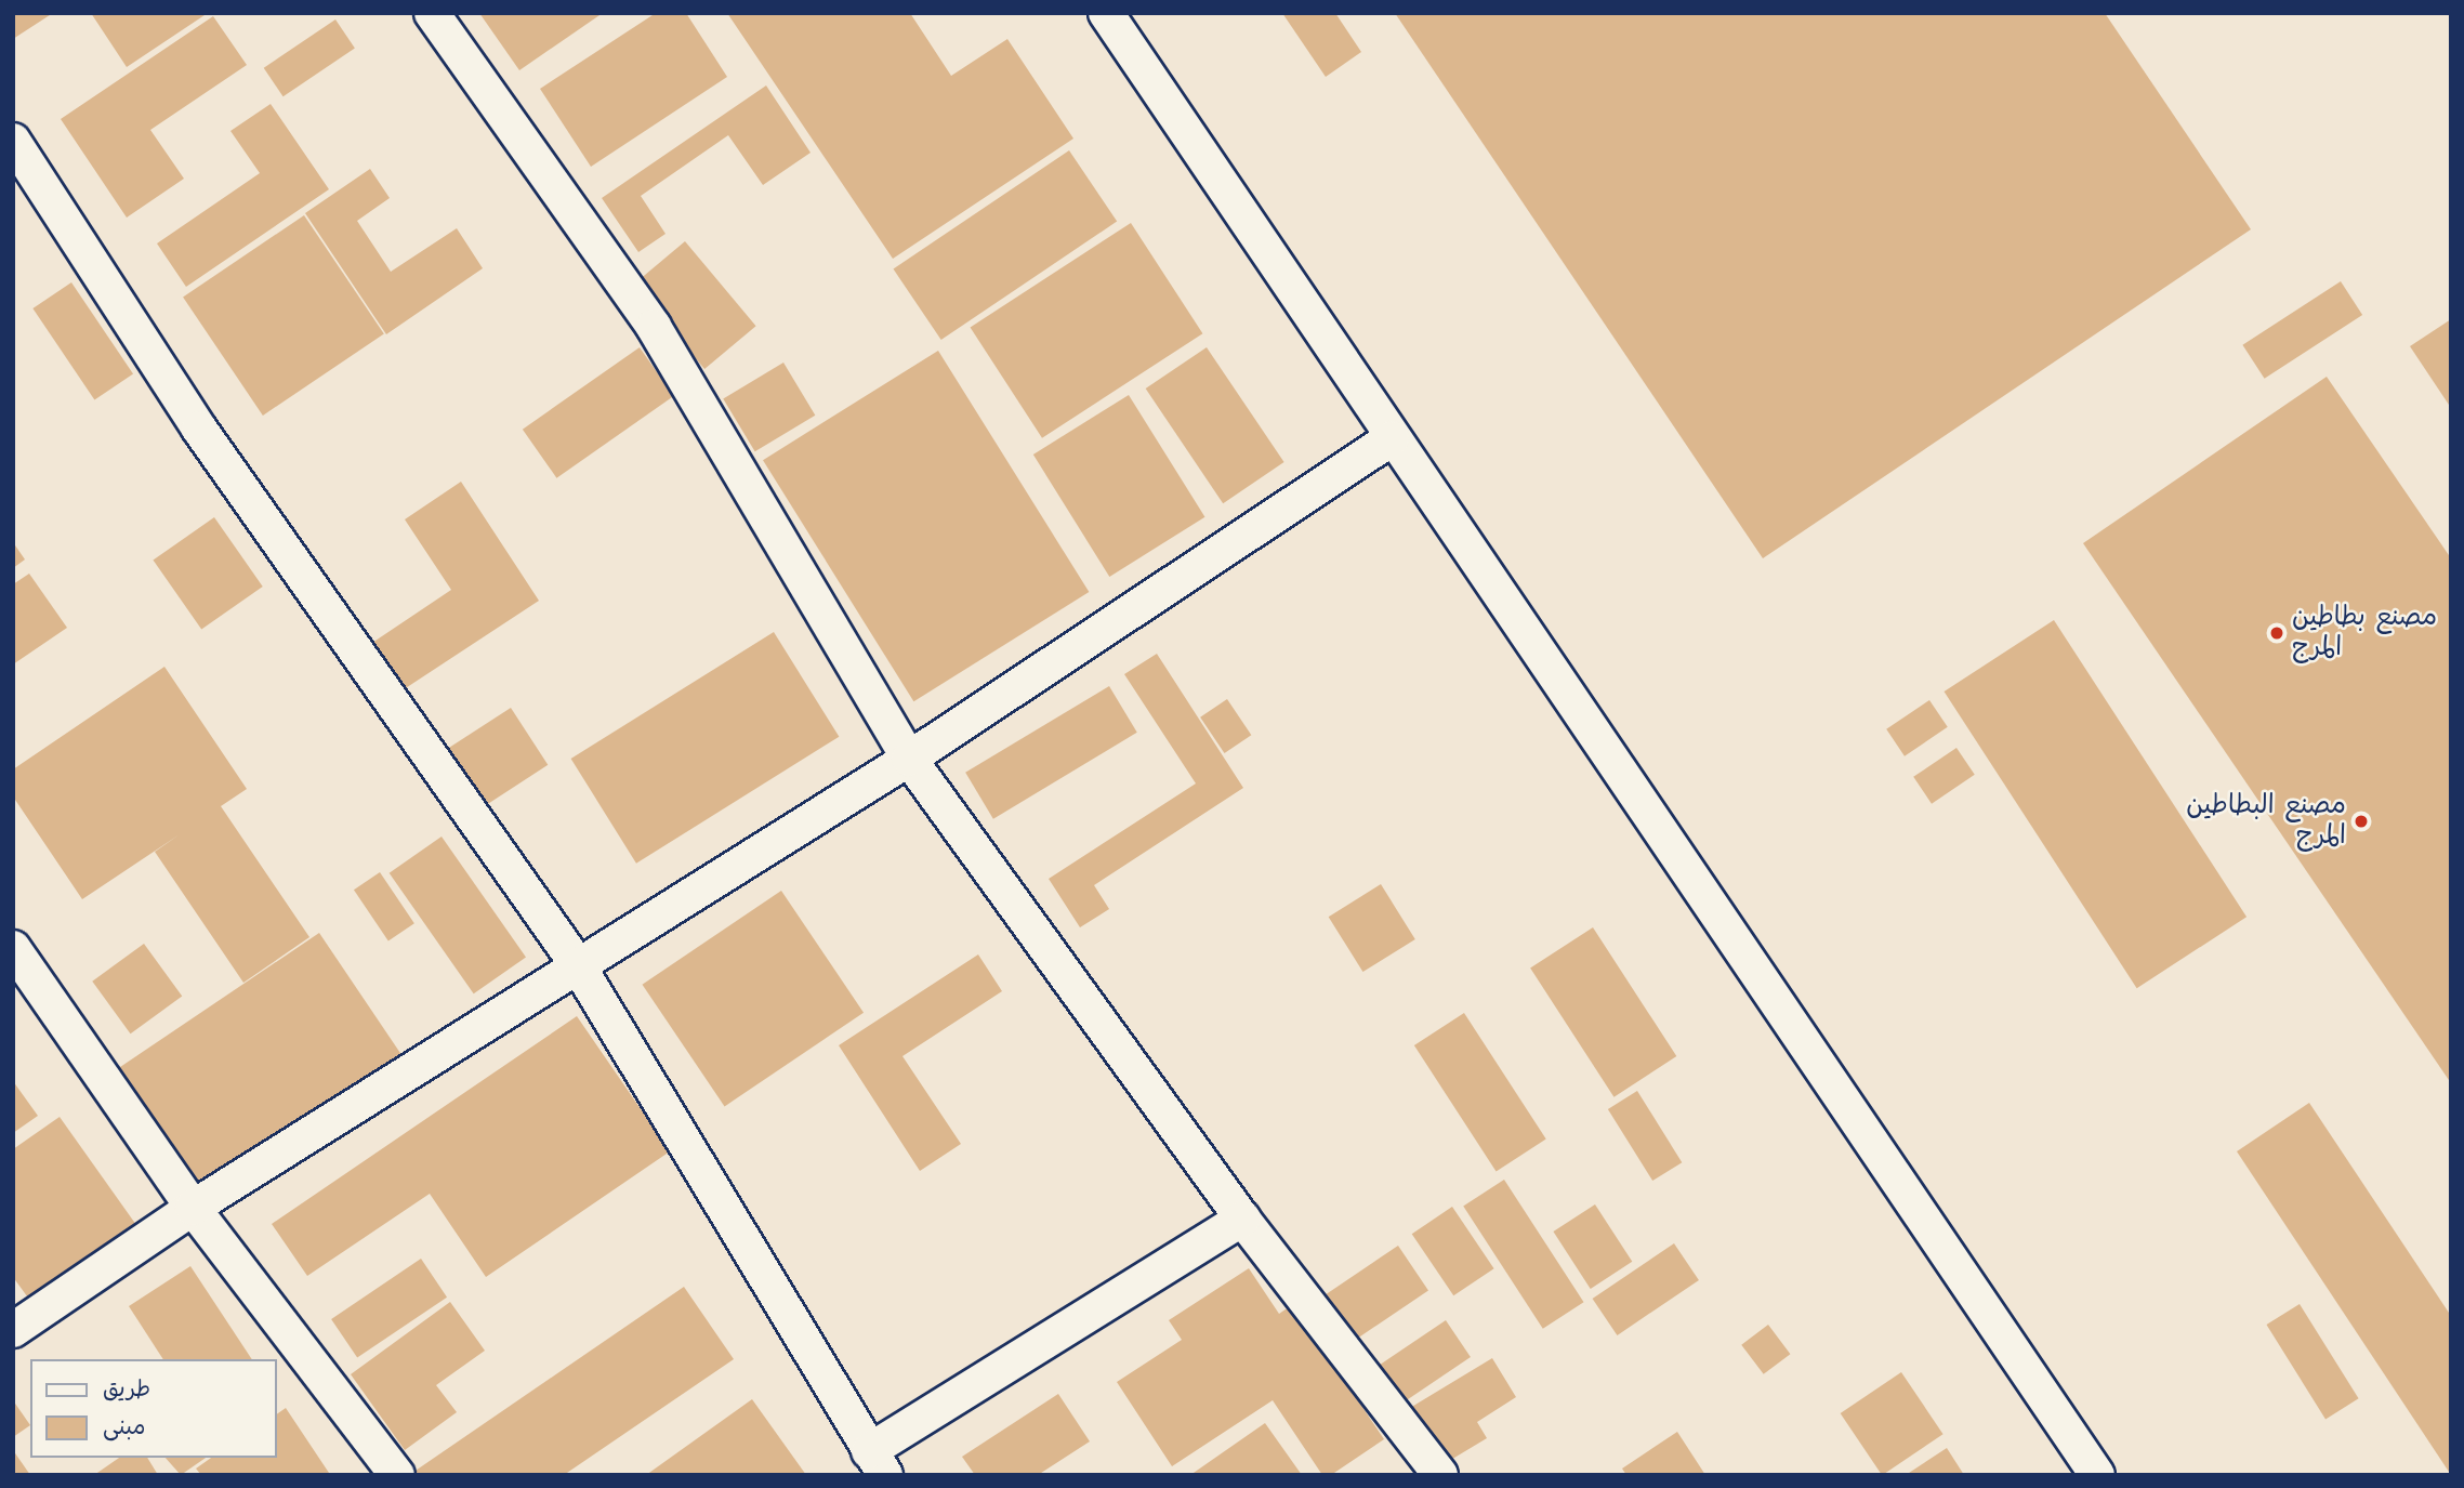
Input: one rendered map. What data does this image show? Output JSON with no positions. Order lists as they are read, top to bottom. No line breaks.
{"places":["مصنع بطاطين المرج","مصنع البطاطين المرج"],"legend":["طريق","مبنى"]}
